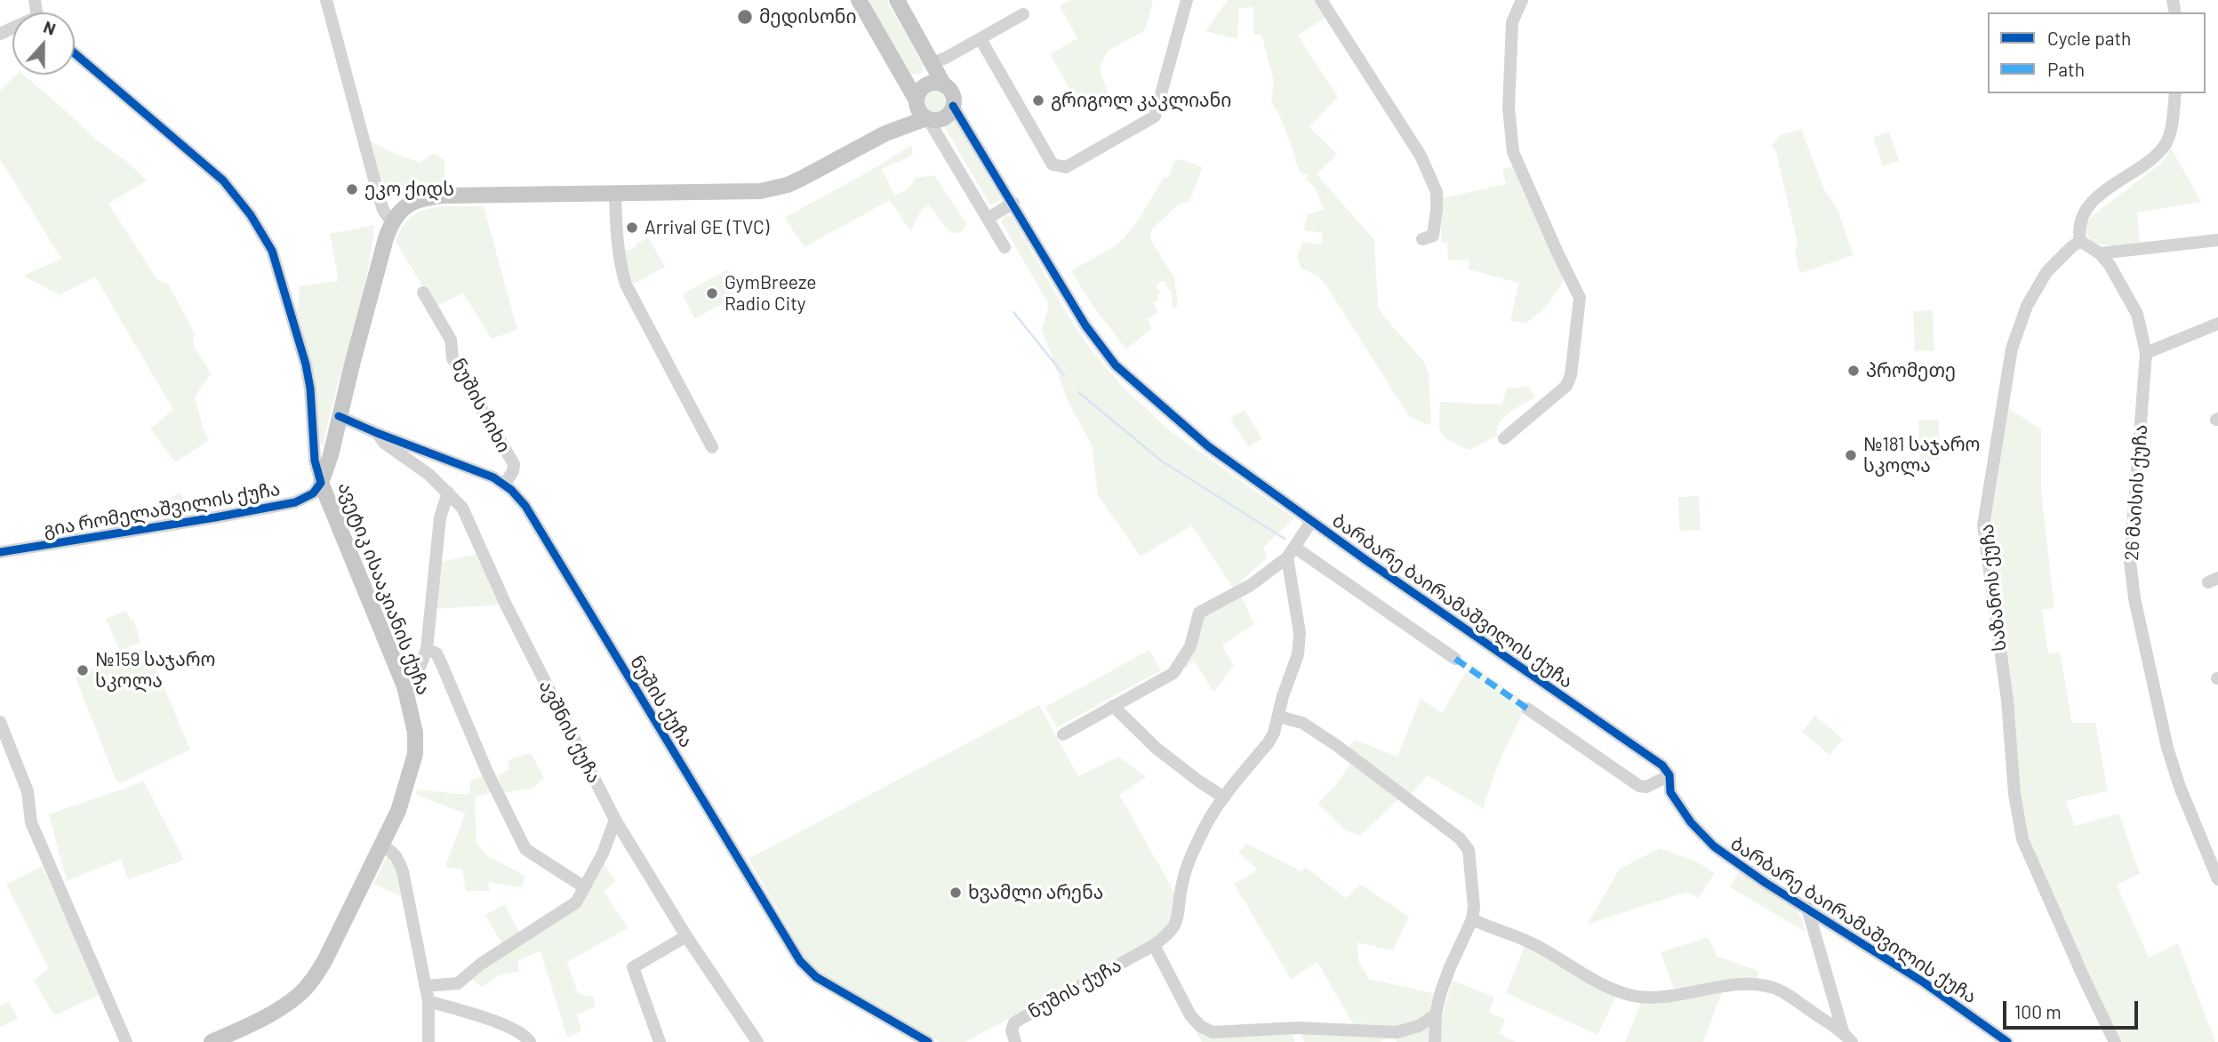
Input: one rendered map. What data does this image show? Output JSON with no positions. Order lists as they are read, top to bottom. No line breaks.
{"streets":{"main road":["ავეტიკ ისააკიანის ქუჩა"],"street":["ნუშის ჩიხი","26 მაისის ქუჩა","გია რომელაშვილის ქუჩა","საზანოს ქუჩა","ბარბარე ბაირამაშვილის ქუჩა","ნუშის ქუჩა","ავშნის ქუჩა"]},"crossings":[["ნუშის ჩიხი","ნუშის ქუჩა"],["გია რომელაშვილის ქუჩა","ავეტიკ ისააკიანის ქუჩა"],["ავეტიკ ისააკიანის ქუჩა","ნუშის ქუჩა"],["ნუშის ქუჩა","ავშნის ქუჩა"]],"places":["მედისონი","გრიგოლ კაკლიანი","ეკო ქიდს","Arrival GE (TVC)","GymBreeze Radio City","პრომეთე","№181 საჯარო სკოლა","№159 საჯარო სკოლა","ხვამლი არენა"],"legend":["Cycle path","Path"],"scale_bar":"100 m","north":"top"}
